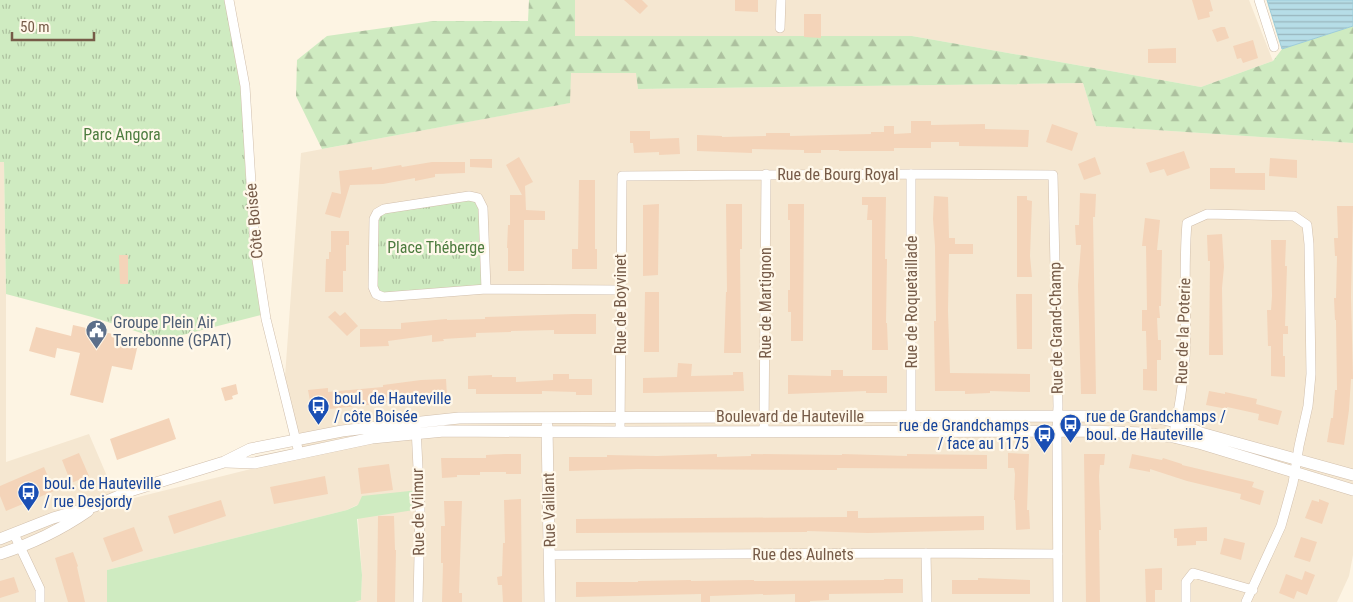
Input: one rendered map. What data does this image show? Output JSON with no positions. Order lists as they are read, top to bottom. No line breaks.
{"streets":{"street":["Rue de Bourg Royal","Côte Boisée","Rue de Roquetaillade","Rue de Martignon","Rue de Boyvinet","Rue de Grand-Champ","Rue de la Poterie","Boulevard de Hauteville","Rue Vaillant","Rue de Vilmur","Rue des Aulnets"]},"crossings":[["Rue de Bourg Royal","Rue de Roquetaillade"],["Rue de Bourg Royal","Rue de Martignon"],["Rue de Bourg Royal","Rue de Boyvinet"],["Rue de Bourg Royal","Rue de Grand-Champ"],["Côte Boisée","Boulevard de Hauteville"],["Rue de Roquetaillade","Boulevard de Hauteville"],["Rue de Martignon","Boulevard de Hauteville"],["Rue de Boyvinet","Boulevard de Hauteville"],["Rue de Grand-Champ","Boulevard de Hauteville"],["Rue de Grand-Champ","Rue des Aulnets"],["Rue de la Poterie","Boulevard de Hauteville"],["Boulevard de Hauteville","Rue Vaillant"],["Boulevard de Hauteville","Rue de Vilmur"],["Rue Vaillant","Rue des Aulnets"]],"parks":["Parc Angora","Place Théberge"],"places":{"public building":["Groupe Plein Air Terrebonne (GPAT)"],"bus stop":["boul. de Hauteville / côte Boisée","rue de Grandchamps / boul. de Hauteville","rue de Grandchamps / face au 1175","boul. de Hauteville / rue Desjordy"]},"scale_bar":"50 m"}
